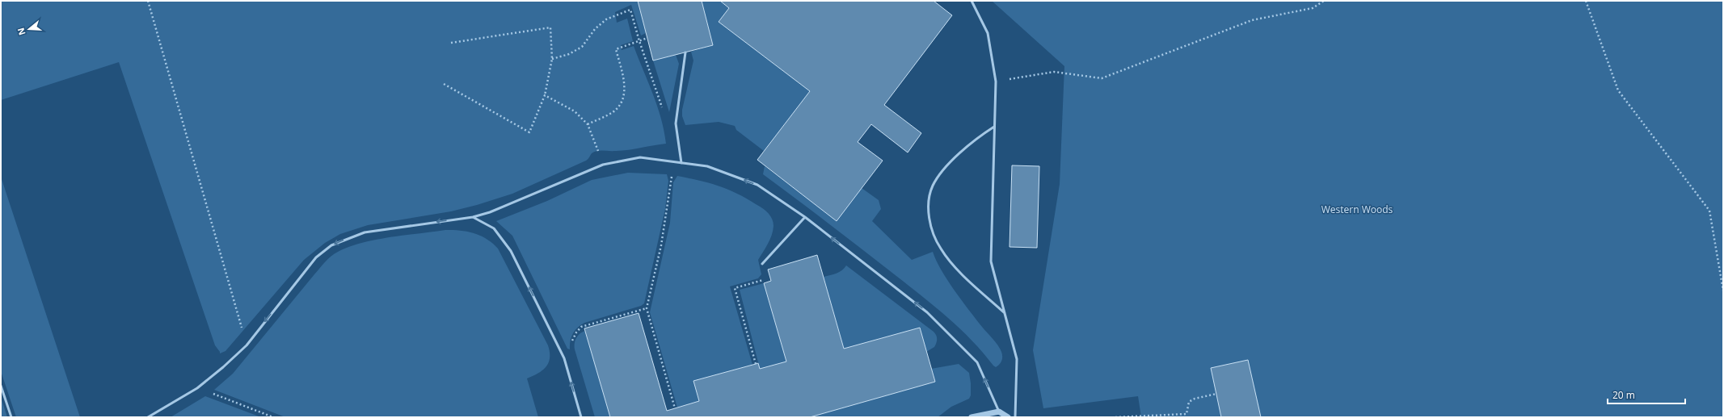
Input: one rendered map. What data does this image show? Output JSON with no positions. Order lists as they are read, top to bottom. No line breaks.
{"parks":["Western Woods"],"scale_bar":"20 m","north":"left"}
